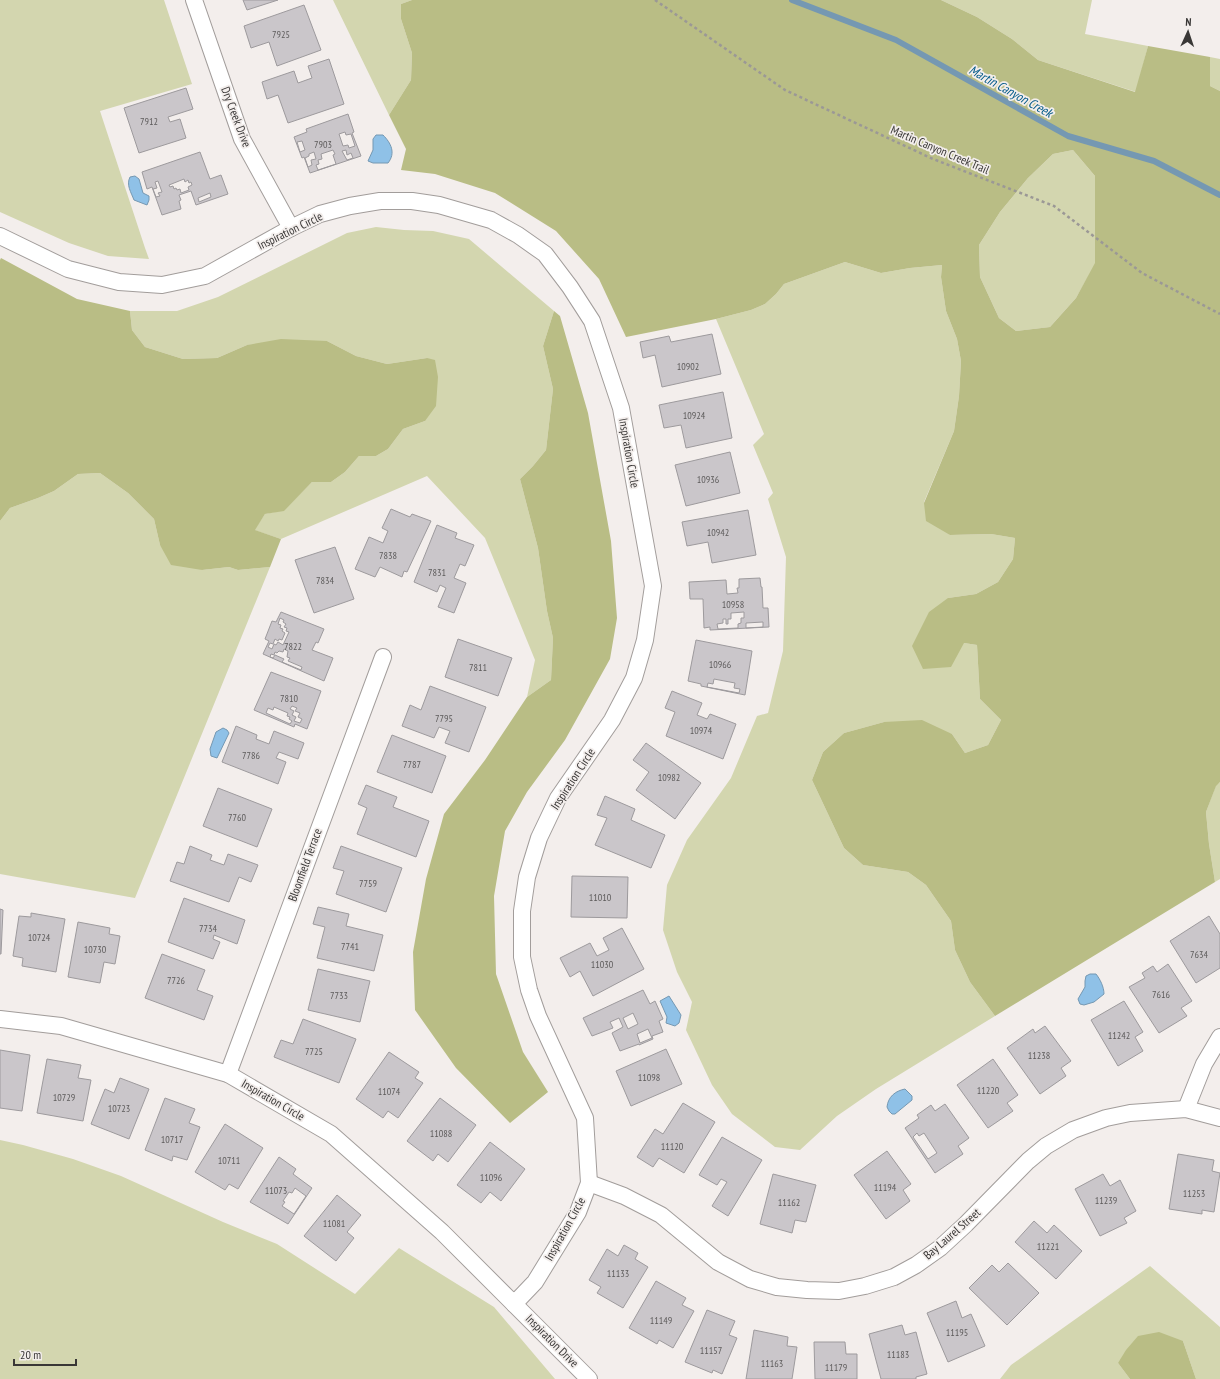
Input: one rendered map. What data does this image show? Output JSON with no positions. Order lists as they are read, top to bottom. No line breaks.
{"streets":{"street":["Dry Creek Drive","Inspiration Circle","Bloomfield Terrace","Bay Laurel Street","Inspiration Drive"],"path":["Martin Canyon Creek Trail"]},"crossings":[["Dry Creek Drive","Inspiration Circle"],["Inspiration Circle","Bloomfield Terrace"],["Inspiration Circle","Bay Laurel Street"],["Inspiration Circle","Inspiration Drive"]],"water":["Martin Canyon Creek"],"house_numbers":["7925","7912","7903","10902","10924","10936","10942","7838","7831","7834","10958","7822","10966","7811","7810","7795","10974","7786","7787","10982","7760","7759","11010","7734","10724","7741","10730","7634","11030","7726","7616","7733","11242","7725","11238","11098","11220","11074","10729","10723","11088","10717","11120","10711","11096","11194","11073","11253","11239","11162","11081","11221","11133","11149","11195","11157","11183","11163","11179"],"scale_bar":"20 m","north":"top"}
